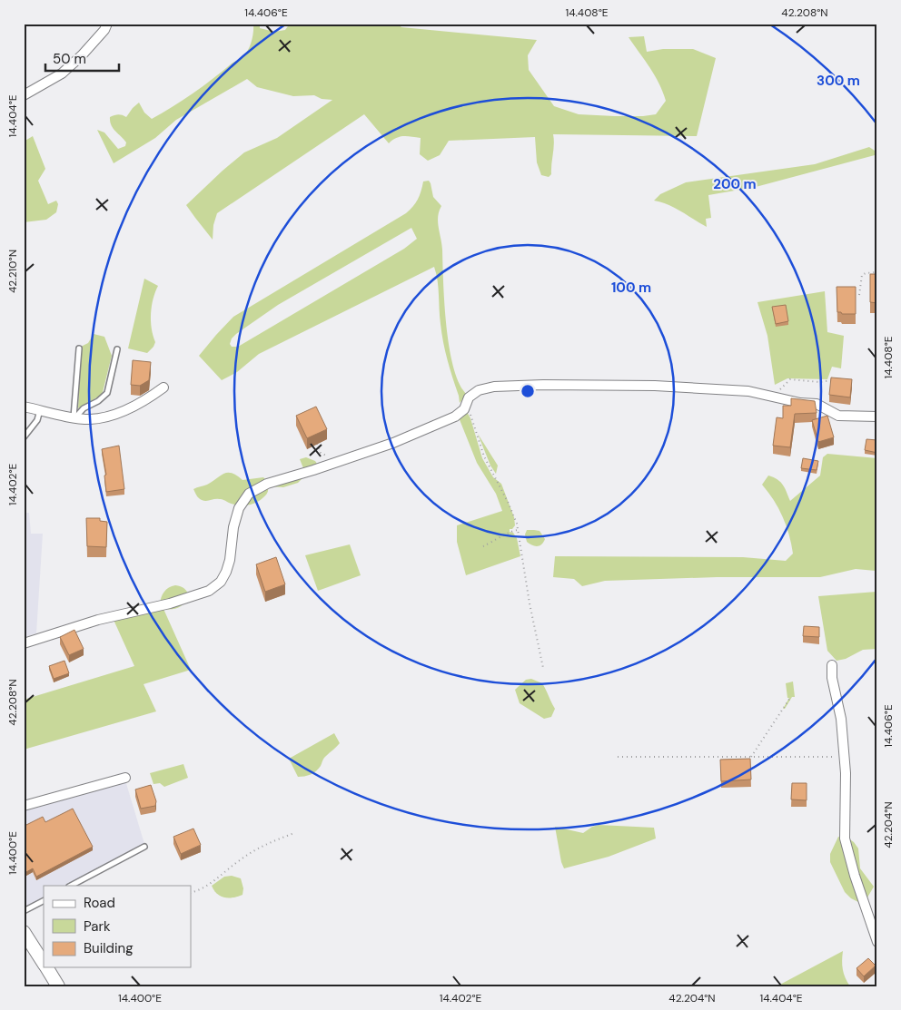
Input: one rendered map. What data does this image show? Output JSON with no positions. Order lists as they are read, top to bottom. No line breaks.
{"legend":["Road","Park","Building"],"scale_bar":"50 m","coordinates":["14.406°E","14.408°E","42.208°N","14.404°E","42.210°N","14.402°E","42.204°N","14.400°E"],"rings":["300 m","200 m","100 m"]}
